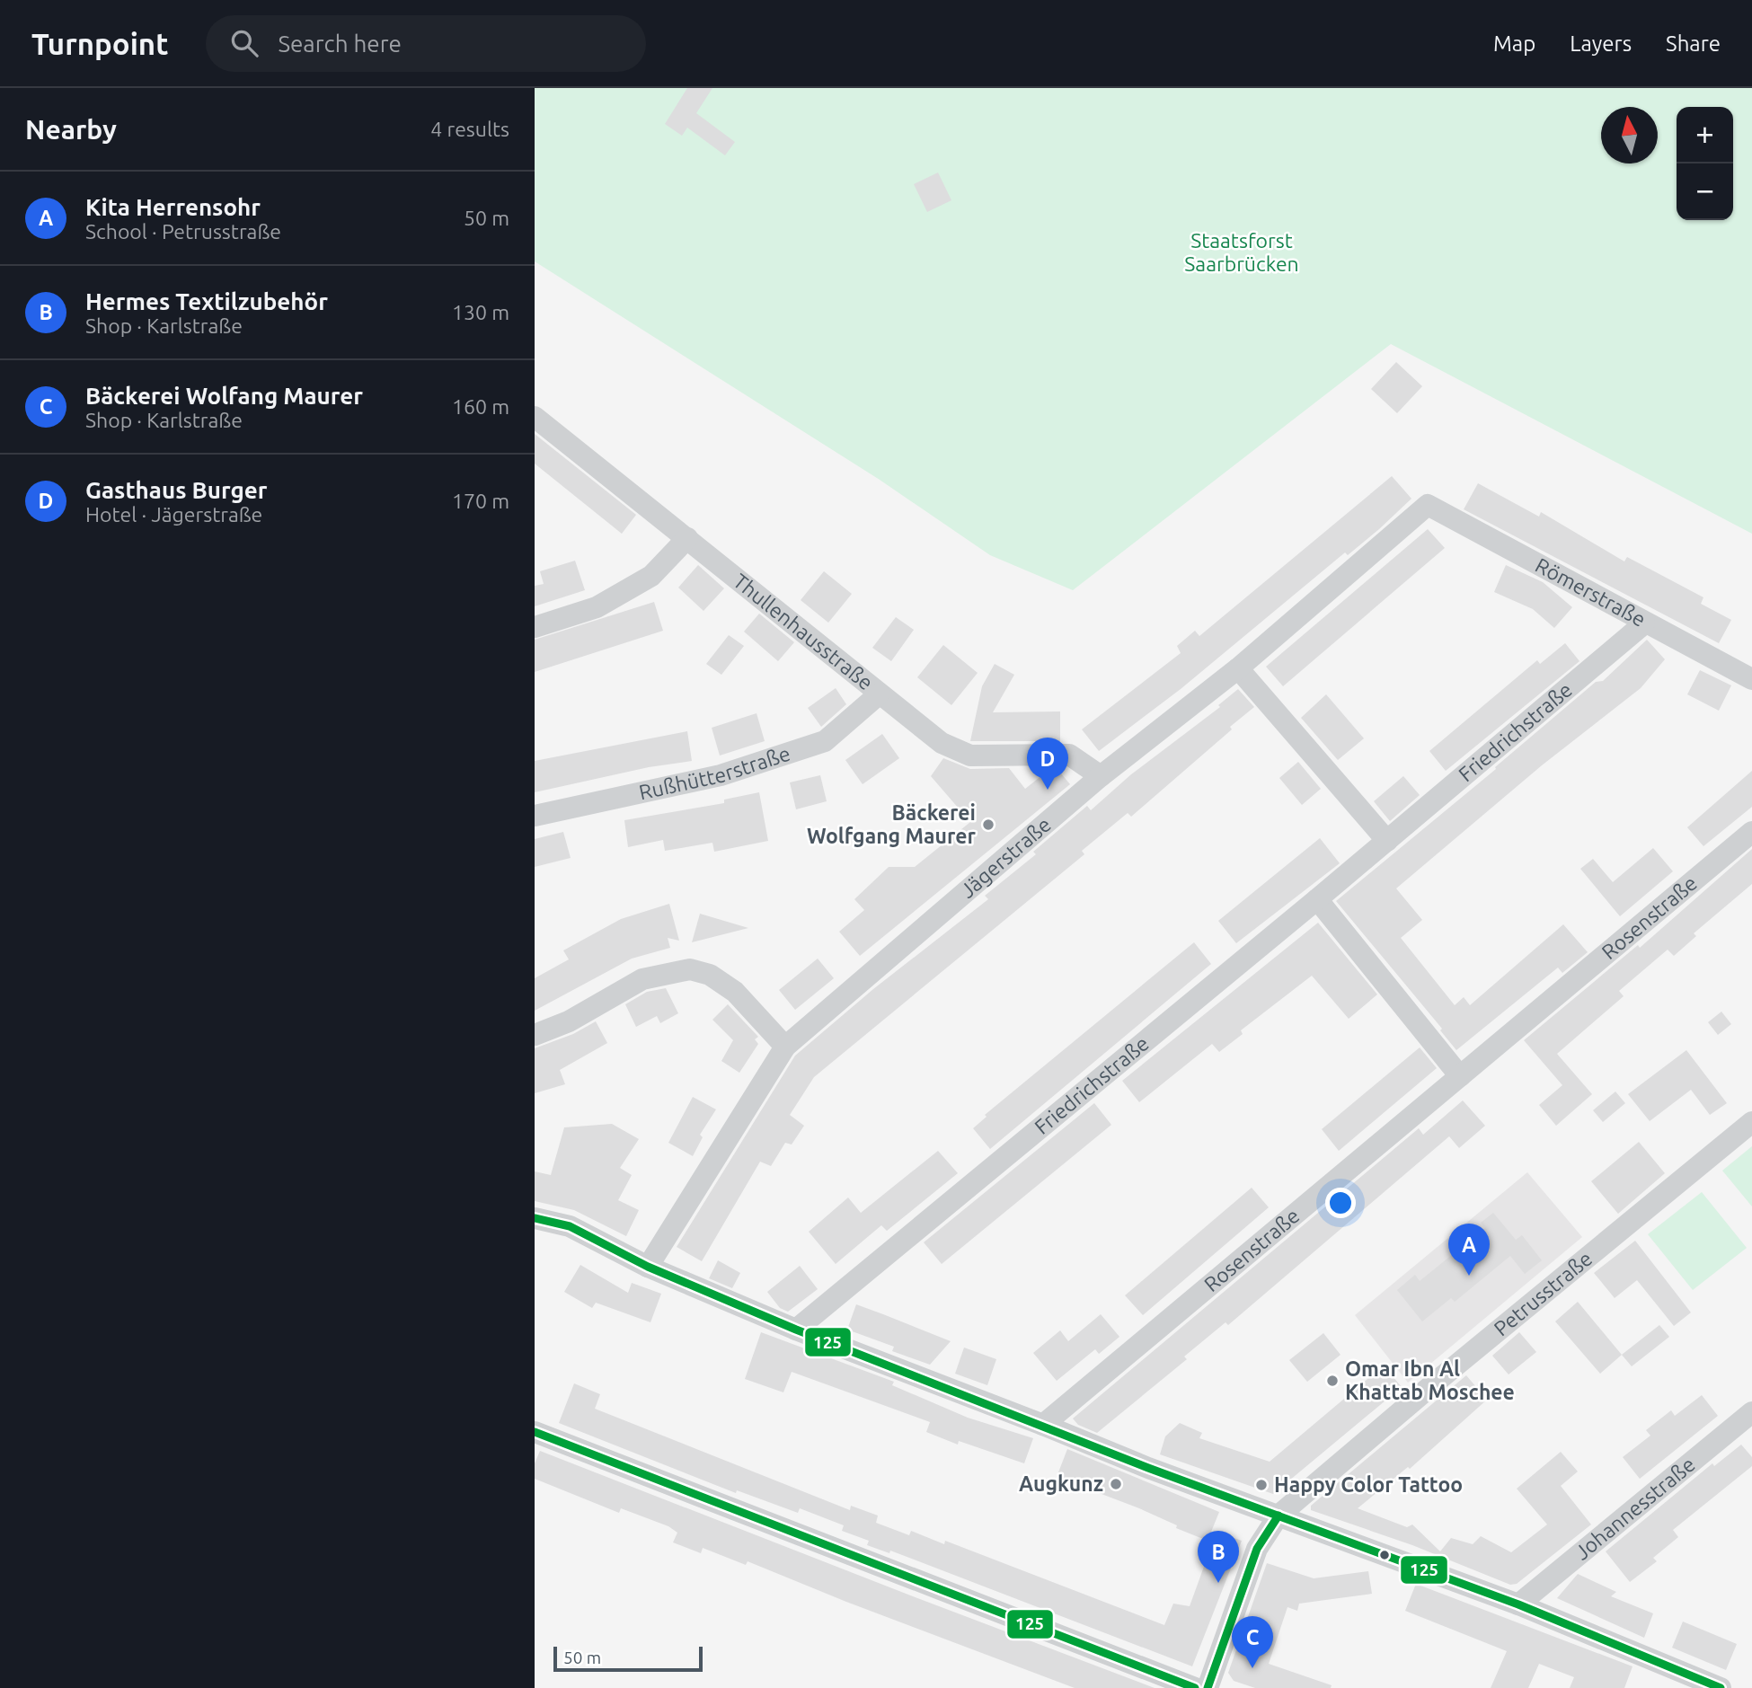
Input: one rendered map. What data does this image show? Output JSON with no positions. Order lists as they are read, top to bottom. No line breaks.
{"streets":{"street":["Römerstraße","Thullenhausstraße","Friedrichstraße","Rußhütterstraße","Jägerstraße","Rosenstraße","Petrusstraße","Johannesstraße"]},"crossings":[["Römerstraße","Friedrichstraße"],["Römerstraße","Jägerstraße"],["Thullenhausstraße","Rußhütterstraße"],["Thullenhausstraße","Jägerstraße"]],"parks":["Staatsforst Saarbrücken"],"places":["Bäckerei Wolfgang Maurer","Omar Ibn Al Khattab Moschee","Augkunz","Happy Color Tattoo"],"lines":["transit line 125"],"scale_bar":"50 m","north":"top","page":{"header":"Turnpoint","search":"Search here","nav":["Map","Layers","Share"],"heading":["Nearby","4 results"],"map_buttons":["+","−"],"list":[{"mark":"A","name":"Kita Herrensohr","note":"School · Petrusstraße","value":"50 m"},{"mark":"B","name":"Hermes Textilzubehör","note":"Shop · Karlstraße","value":"130 m"},{"mark":"C","name":"Bäckerei Wolfang Maurer","note":"Shop · Karlstraße","value":"160 m"},{"mark":"D","name":"Gasthaus Burger","note":"Hotel · Jägerstraße","value":"170 m"}],"pins":["D","A","B","C"],"scale":"50 m"}}
